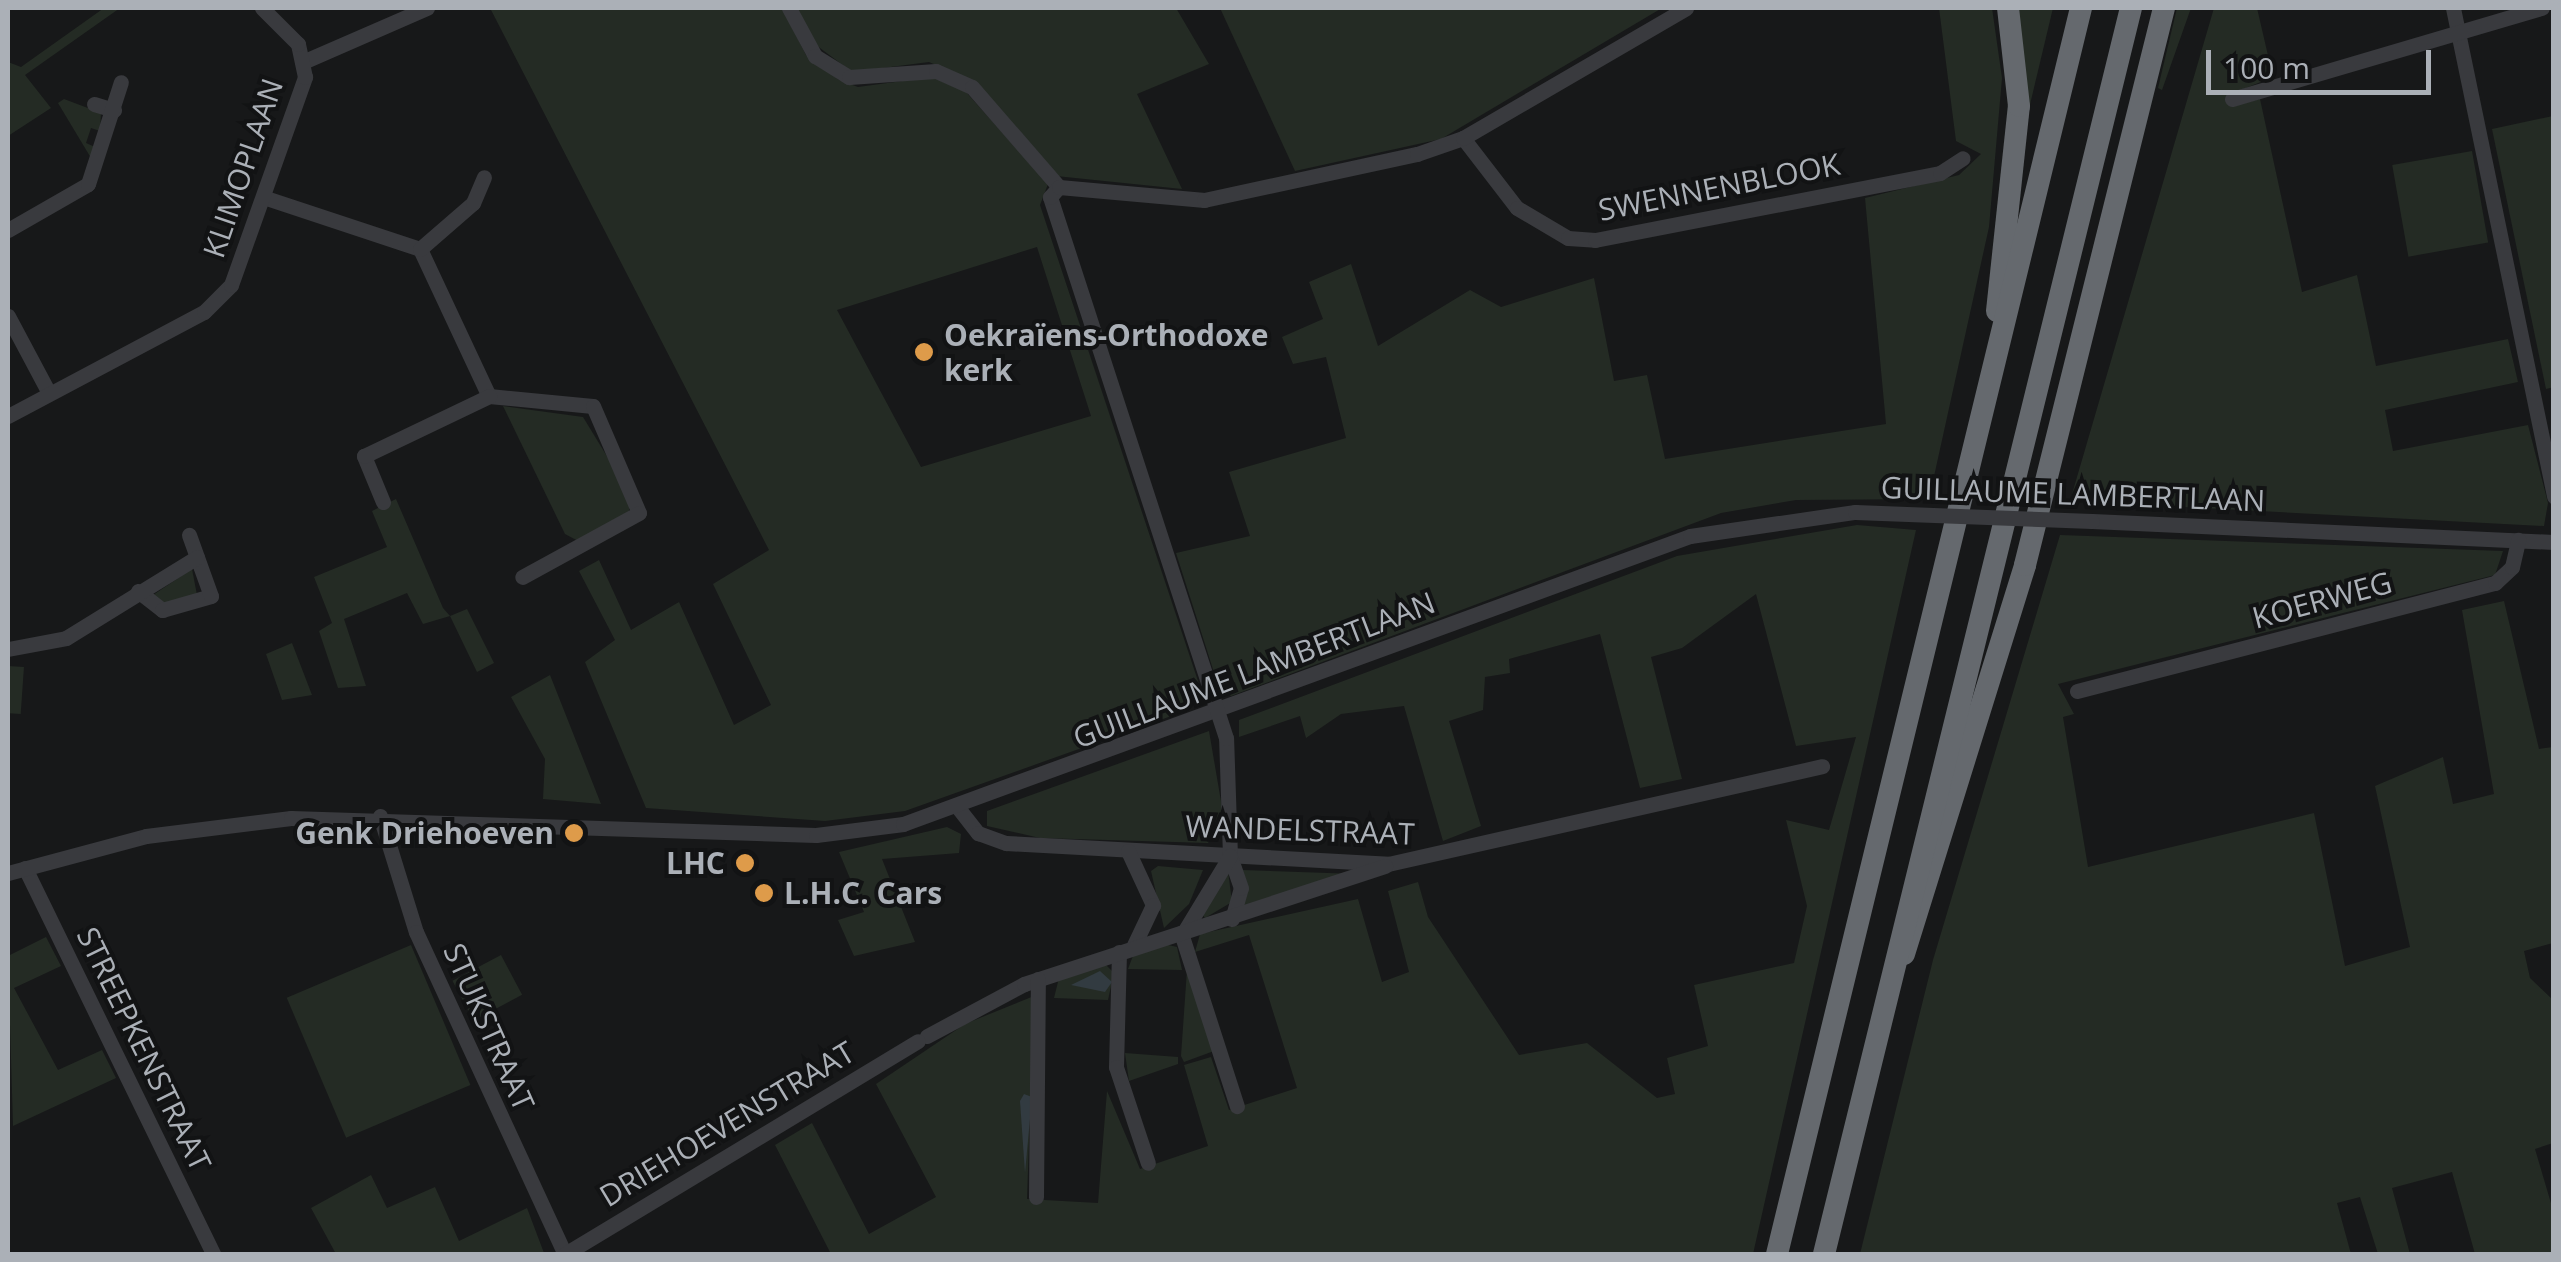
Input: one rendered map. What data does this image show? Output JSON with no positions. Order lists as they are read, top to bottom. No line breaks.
{"streets":{"street":["KLIMOPLAAN","SWENNENBLOOK","GUILLAUME LAMBERTLAAN","KOERWEG","WANDELSTRAAT","STUKSTRAAT","STREEPKENSTRAAT","DRIEHOEVENSTRAAT"]},"crossings":[["GUILLAUME LAMBERTLAAN","KOERWEG"],["GUILLAUME LAMBERTLAAN","WANDELSTRAAT"],["GUILLAUME LAMBERTLAAN","STUKSTRAAT"],["GUILLAUME LAMBERTLAAN","STREEPKENSTRAAT"],["WANDELSTRAAT","DRIEHOEVENSTRAAT"],["STUKSTRAAT","DRIEHOEVENSTRAAT"]],"places":["Oekraïens-Orthodoxe kerk","Genk Driehoeven","LHC","L.H.C. Cars"],"scale_bar":"100 m"}
